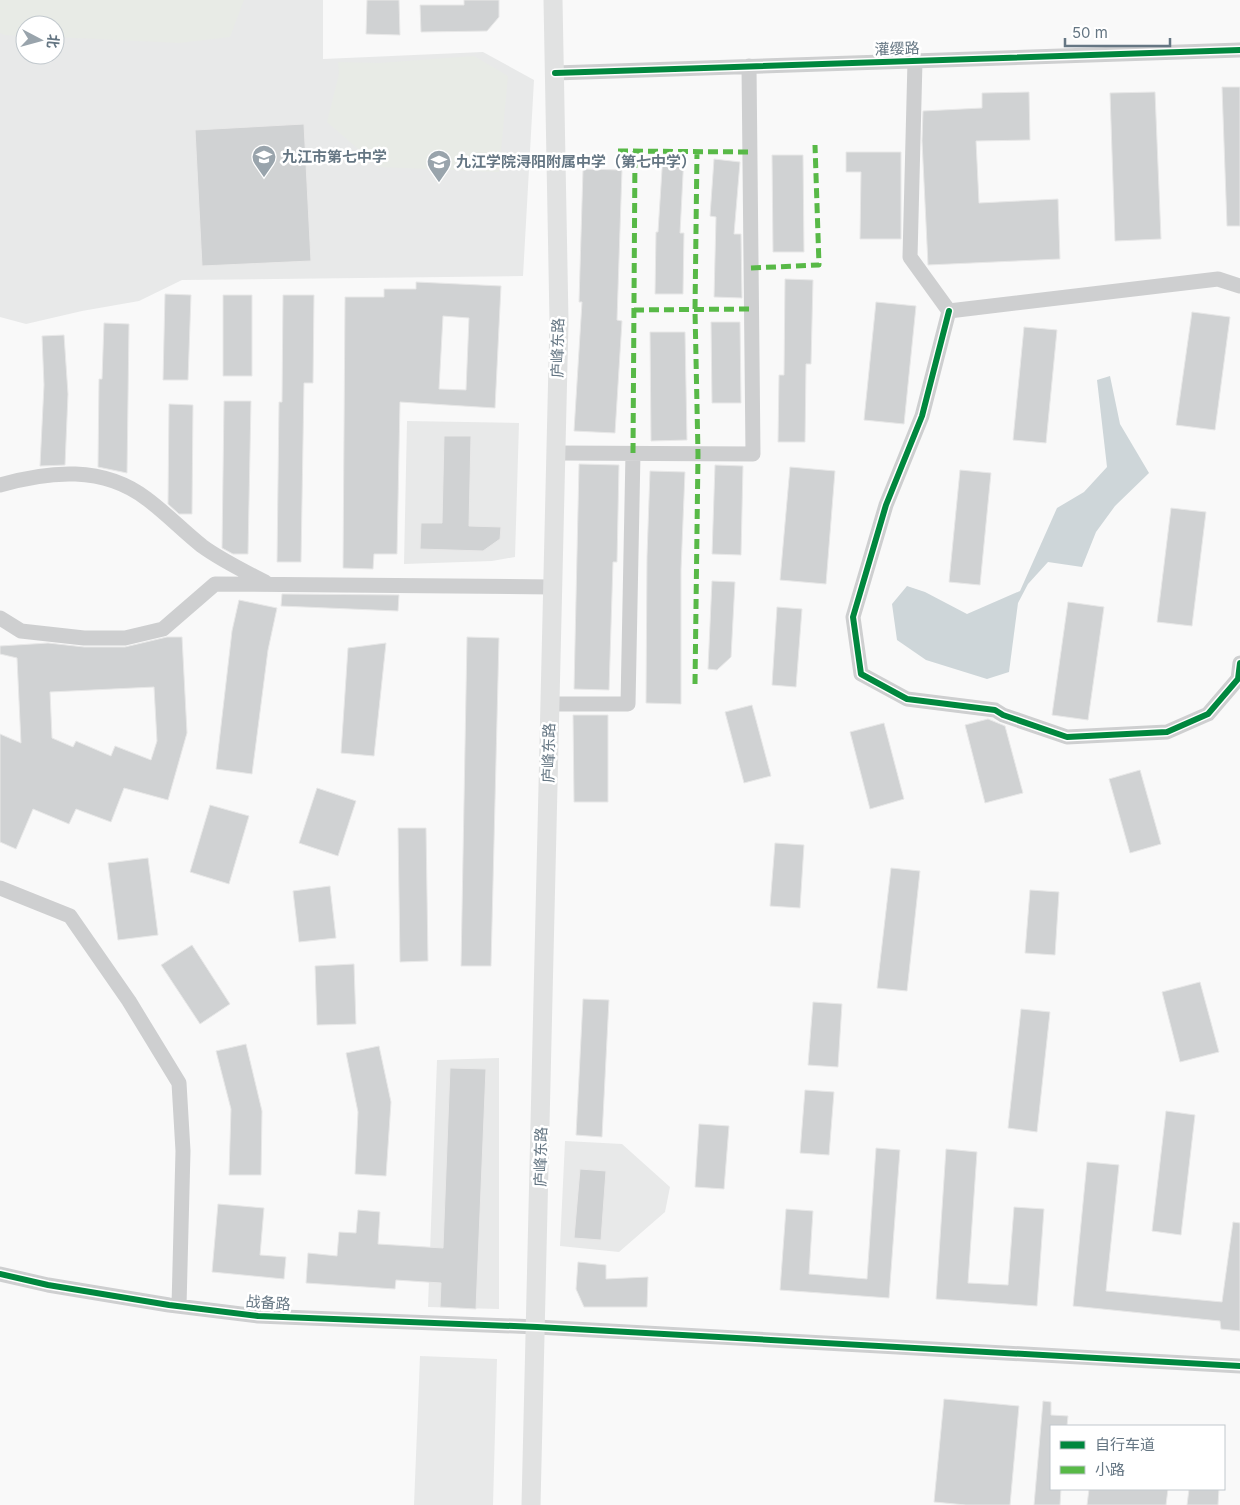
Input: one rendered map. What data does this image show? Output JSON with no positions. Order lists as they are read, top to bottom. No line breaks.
{"streets":{"main road":["庐峰东路"],"street":["灌缨路","战备路"]},"crossings":[["灌缨路","庐峰东路"],["庐峰东路","战备路"]],"places":{"school or university":["九江市第七中学","九江学院浔阳附属中学（第七中学）"]},"legend":["自行车道","小路"],"scale_bar":"50 m","north":"right"}
